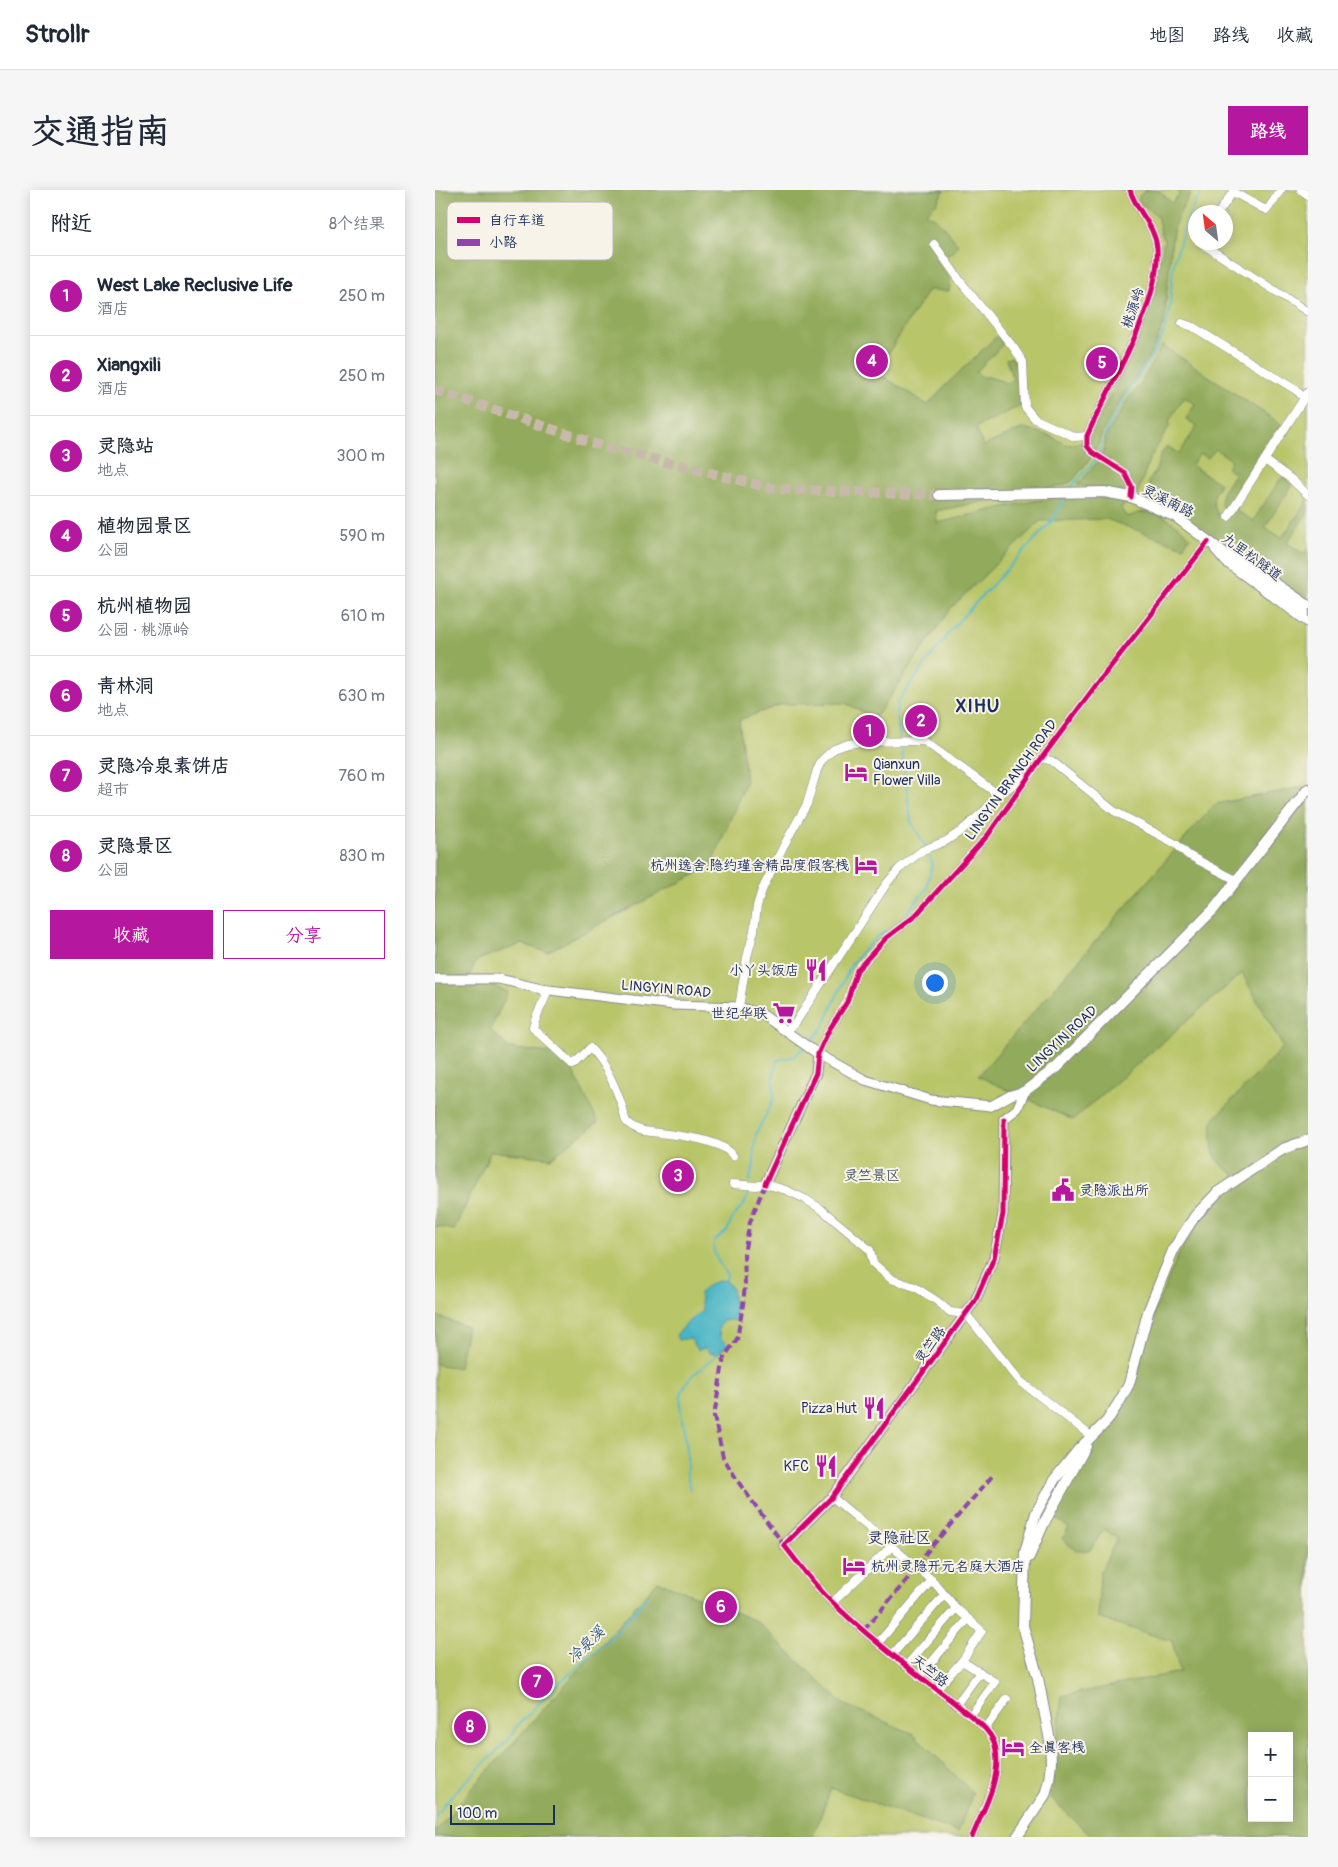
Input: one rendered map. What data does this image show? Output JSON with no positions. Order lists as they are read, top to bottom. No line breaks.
{"streets":{"main road":["灵溪南路","九里松隧道","LINGYIN ROAD"],"street":["桃源岭","LINGYIN BRANCH ROAD","灵竺路","天竺路"]},"crossings":[["灵溪南路","九里松隧道"],["灵溪南路","LINGYIN BRANCH ROAD"],["九里松隧道","LINGYIN BRANCH ROAD"],["LINGYIN BRANCH ROAD","LINGYIN ROAD"],["灵竺路","天竺路"]],"districts":["XIHU","灵隐社区"],"water":["冷泉溪"],"parks":["灵竺景区"],"places":{"hotel":["Qianxun Flower Villa","杭州逸舍.隐约瑾舍精品度假客栈","杭州灵隐开元名庭大酒店","全真客栈"],"restaurant":["小丫头饭店","Pizza Hut","KFC"],"supermarket":["世纪华联"],"public building":["灵隐派出所"]},"legend":["自行车道","小路"],"scale_bar":"100 m","north":"top left","page":{"header":"Strollr","nav":["地图","路线","收藏"],"buttons":["路线",["收藏","分享"]],"title":"交通指南","heading":["附近","8个结果"],"list":[{"mark":"1","name":"West Lake Reclusive Life","note":"酒店","value":"250 m"},{"mark":"2","name":"Xiangxili","note":"酒店","value":"250 m"},{"mark":"3","name":"灵隐站","note":"地点","value":"300 m"},{"mark":"4","name":"植物园景区","note":"公园","value":"590 m"},{"mark":"5","name":"杭州植物园","note":"公园 · 桃源岭","value":"610 m"},{"mark":"6","name":"青林洞","note":"地点","value":"630 m"},{"mark":"7","name":"灵隐冷泉素饼店","note":"超市","value":"760 m"},{"mark":"8","name":"灵隐景区","note":"公园","value":"830 m"}],"pins":["4","5","2","1","3","6","7","8"],"map_buttons":["+","−"],"scale":"100 m"}}
